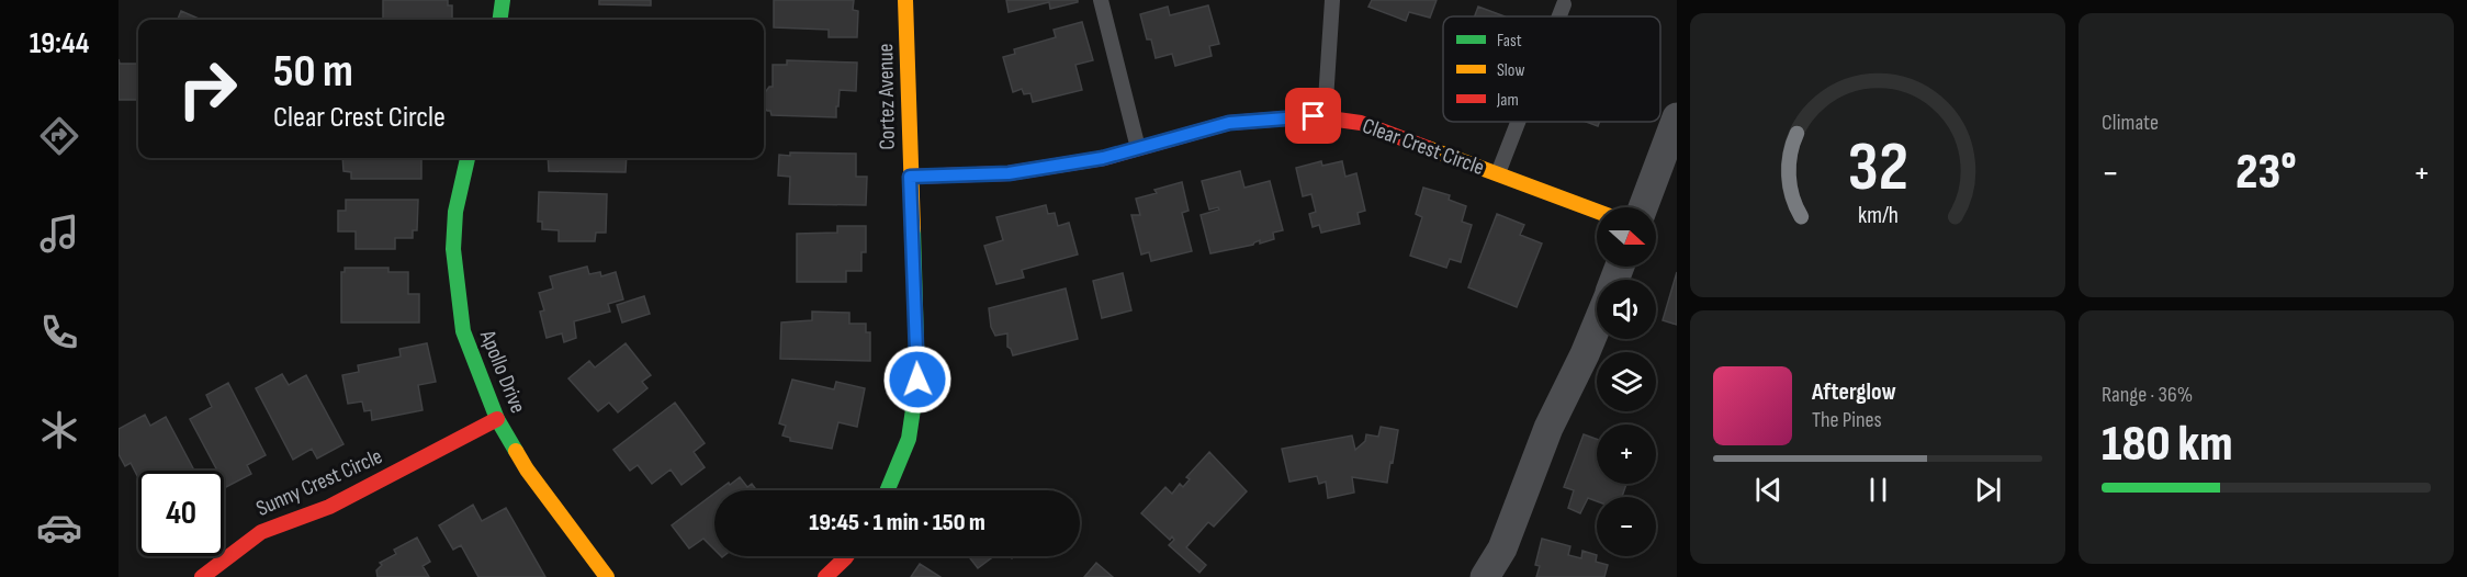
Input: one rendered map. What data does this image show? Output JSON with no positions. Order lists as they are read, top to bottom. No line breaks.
{"streets":{"street":["Cortez Avenue","Clear Crest Circle","Apollo Drive","Sunny Crest Circle"]},"crossings":[["Cortez Avenue","Clear Crest Circle"],["Apollo Drive","Sunny Crest Circle"]],"legend":["Fast","Slow","Jam"],"north":"right","page":{"tabs":"19:44","tile":["Climate",["Range · 36%","180 km"]],"turn":["50 m","Clear Crest Circle"],"heat":["−","23°","+"],"map_buttons":["+","−"],"song":["Afterglow","The Pines"],"limit":"40","trip":"19:45 · 1 min · 150 m","gauge":["32","km/h"]}}
